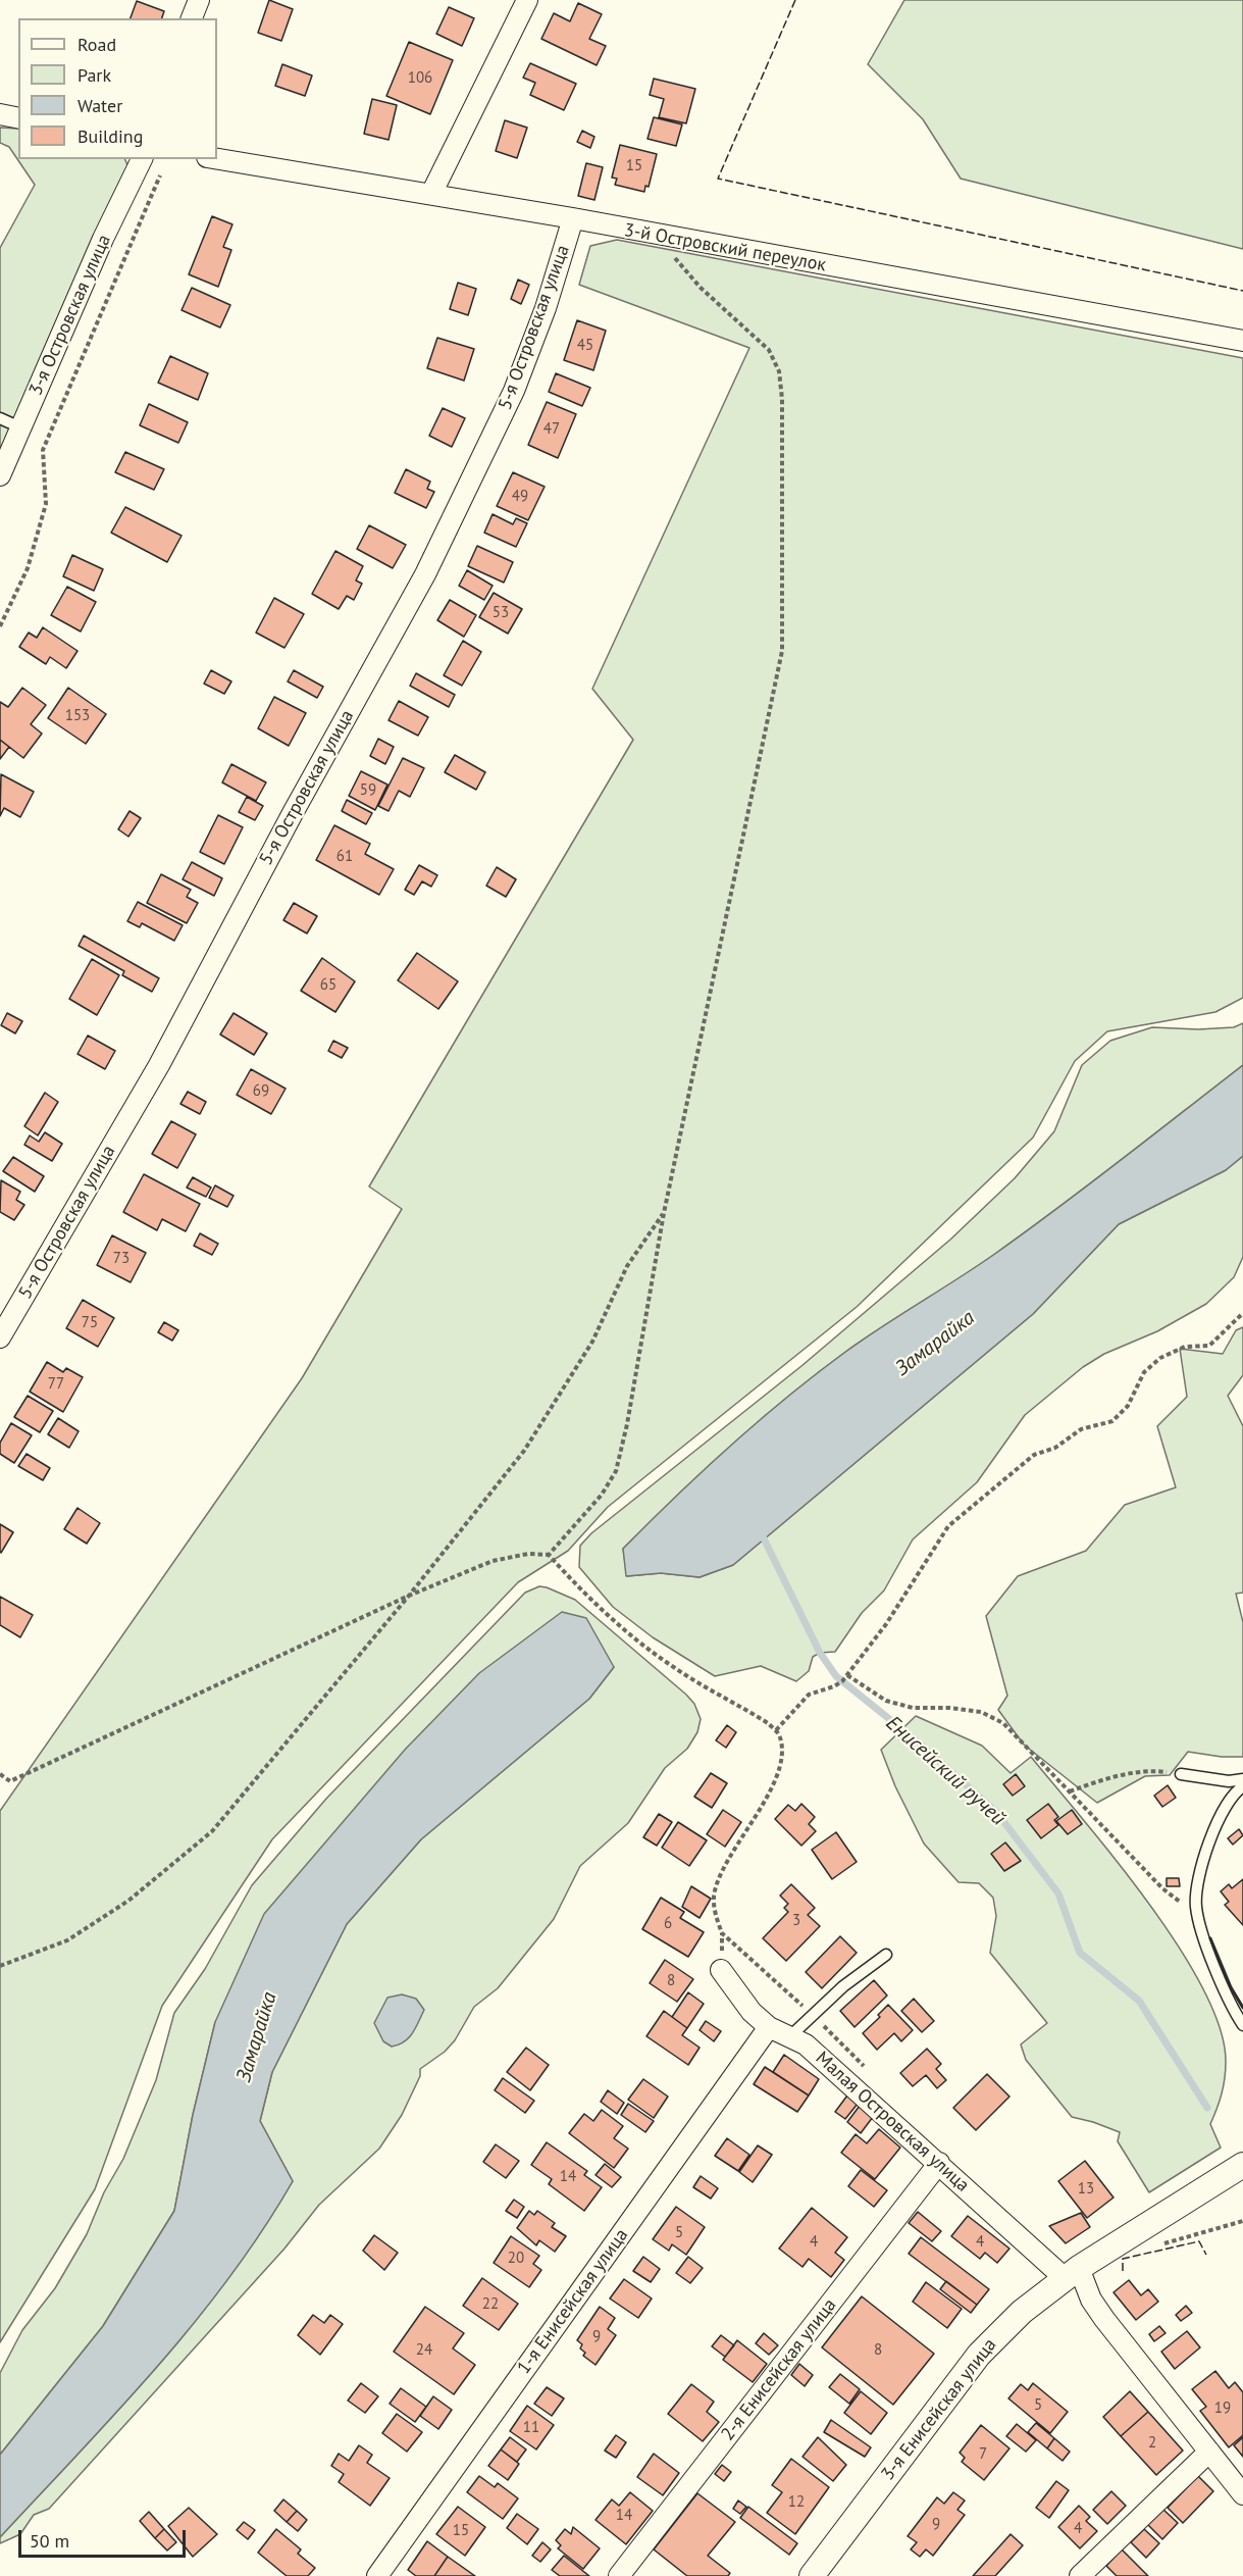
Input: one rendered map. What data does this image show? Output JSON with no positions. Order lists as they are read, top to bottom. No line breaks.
{"streets":{"street":["3-й Островский переулок","3-я Островская улица","5-я Островская улица","Малая Островская улица","1-я Енисейская улица","2-я Енисейская улица","3-я Енисейская улица"]},"crossings":[["3-й Островский переулок","5-я Островская улица"],["Малая Островская улица","1-я Енисейская улица"],["Малая Островская улица","2-я Енисейская улица"],["Малая Островская улица","3-я Енисейская улица"]],"water":["Замарайка","Енисейский ручей"],"house_numbers":["106","15","45","47","49","53","153","59","61","65","69","73","75","77","3","6","8","14","13","5","4","4","20","22","9","24","8","5","19","11","2","7","12","14","9","4","15"],"legend":["Road","Park","Water","Building"],"scale_bar":"50 m"}
